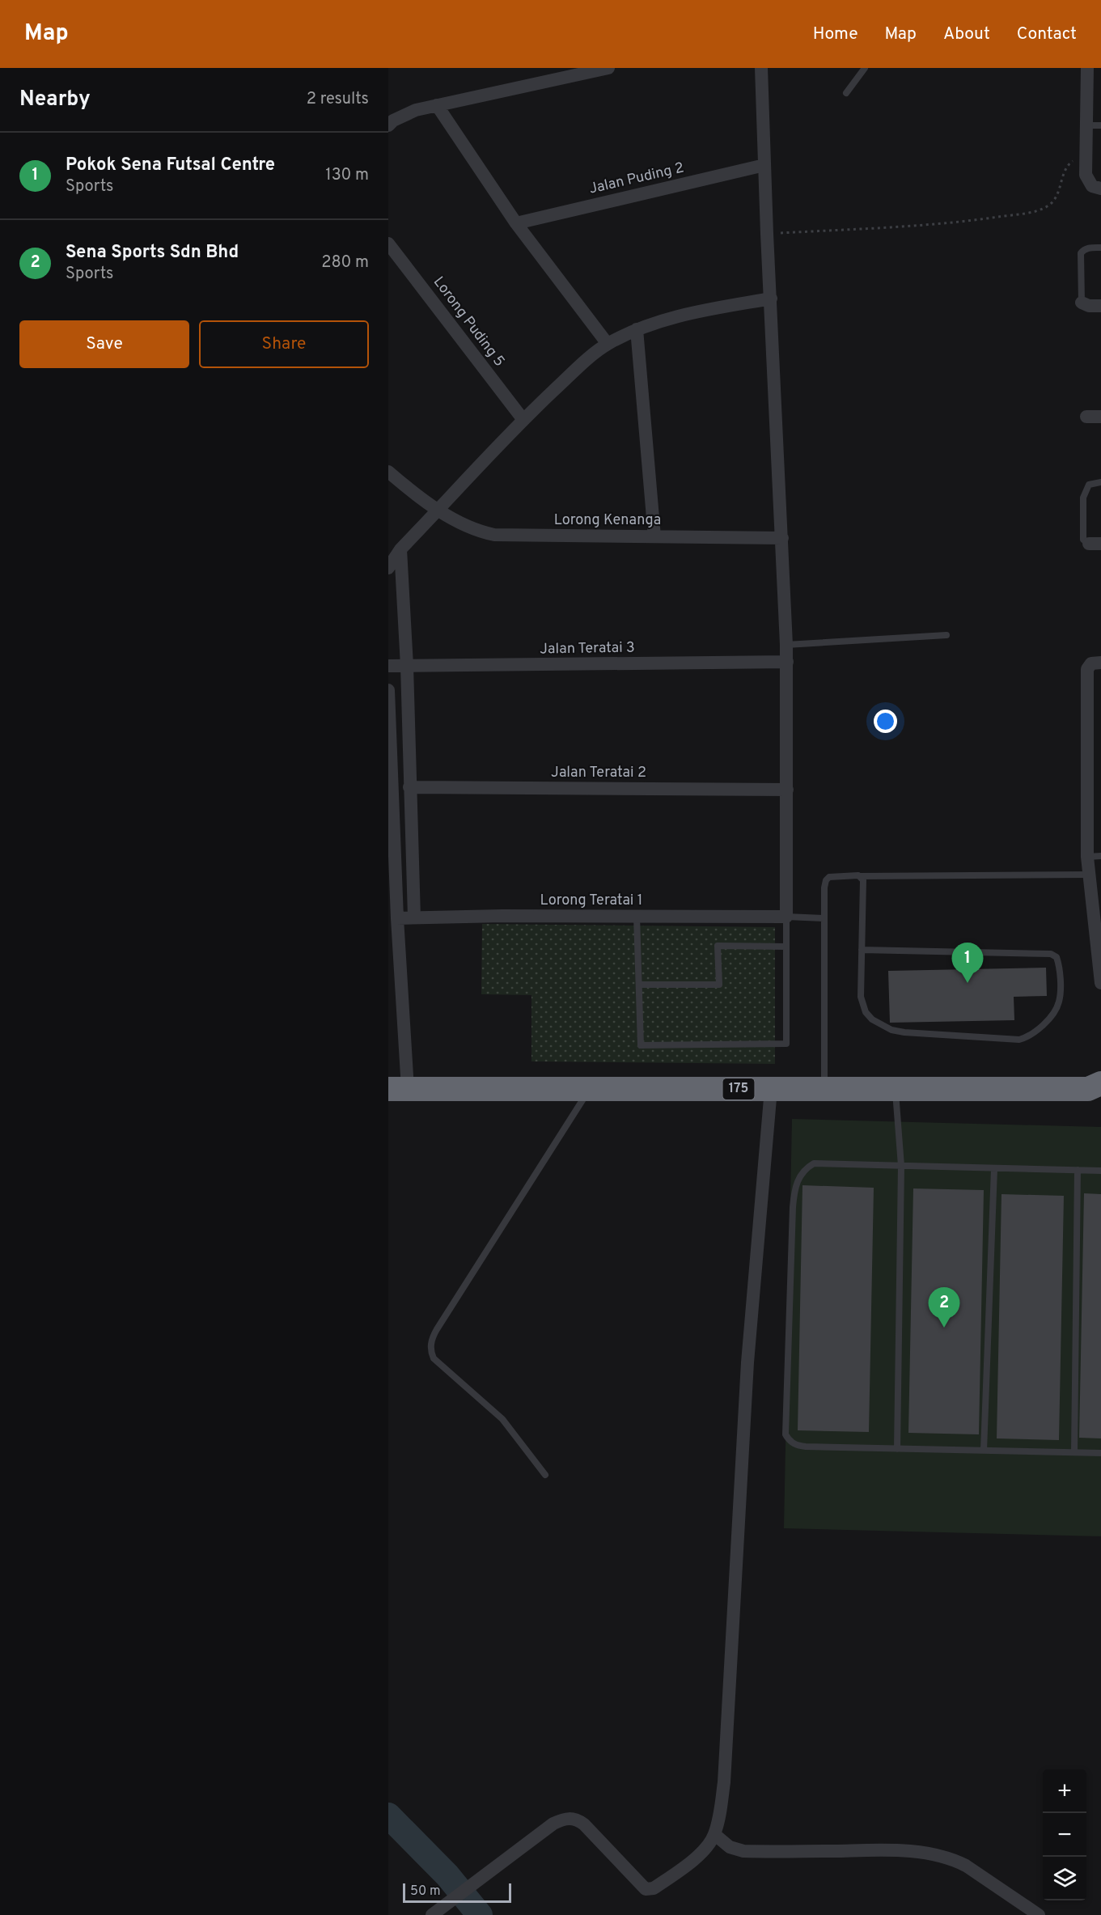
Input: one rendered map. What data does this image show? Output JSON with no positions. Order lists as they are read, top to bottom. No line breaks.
{"streets":{"highway":["175"],"street":["Jalan Puding 2","Lorong Puding 5","Lorong Kenanga","Jalan Teratai 3","Jalan Teratai 2","Lorong Teratai 1"]},"scale_bar":"50 m","page":{"header":"Map","nav":["Home","Map","About","Contact"],"heading":["Nearby","2 results"],"list":[{"mark":"1","name":"Pokok Sena Futsal Centre","note":"Sports","value":"130 m"},{"mark":"2","name":"Sena Sports Sdn Bhd","note":"Sports","value":"280 m"}],"buttons":["Save","Share"],"pins":["1","2"],"map_buttons":["+","−"],"scale":"50 m"}}
